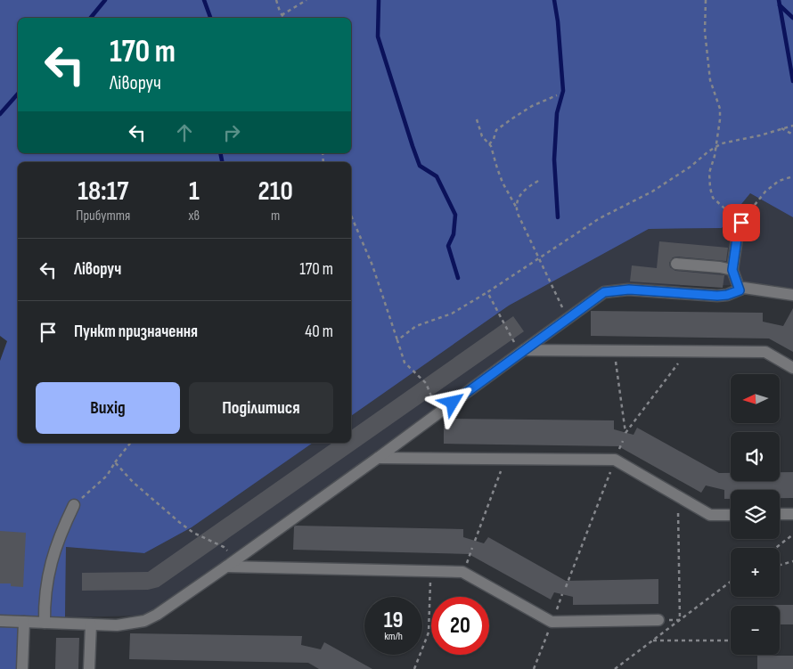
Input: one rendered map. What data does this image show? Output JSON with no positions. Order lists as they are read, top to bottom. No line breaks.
{"north":"left","page":{"turn":["170 m","Ліворуч"],"eta":["18:17","Прибуття","1","хв","210","m"],"list":[{"name":"Ліворуч","value":"170 m"},{"name":"Пункт призначення","value":"40 m"}],"buttons":["Вихід","Поділитися"],"map_buttons":["+","−"],"speed":"19 km/h","limit":"20"}}
